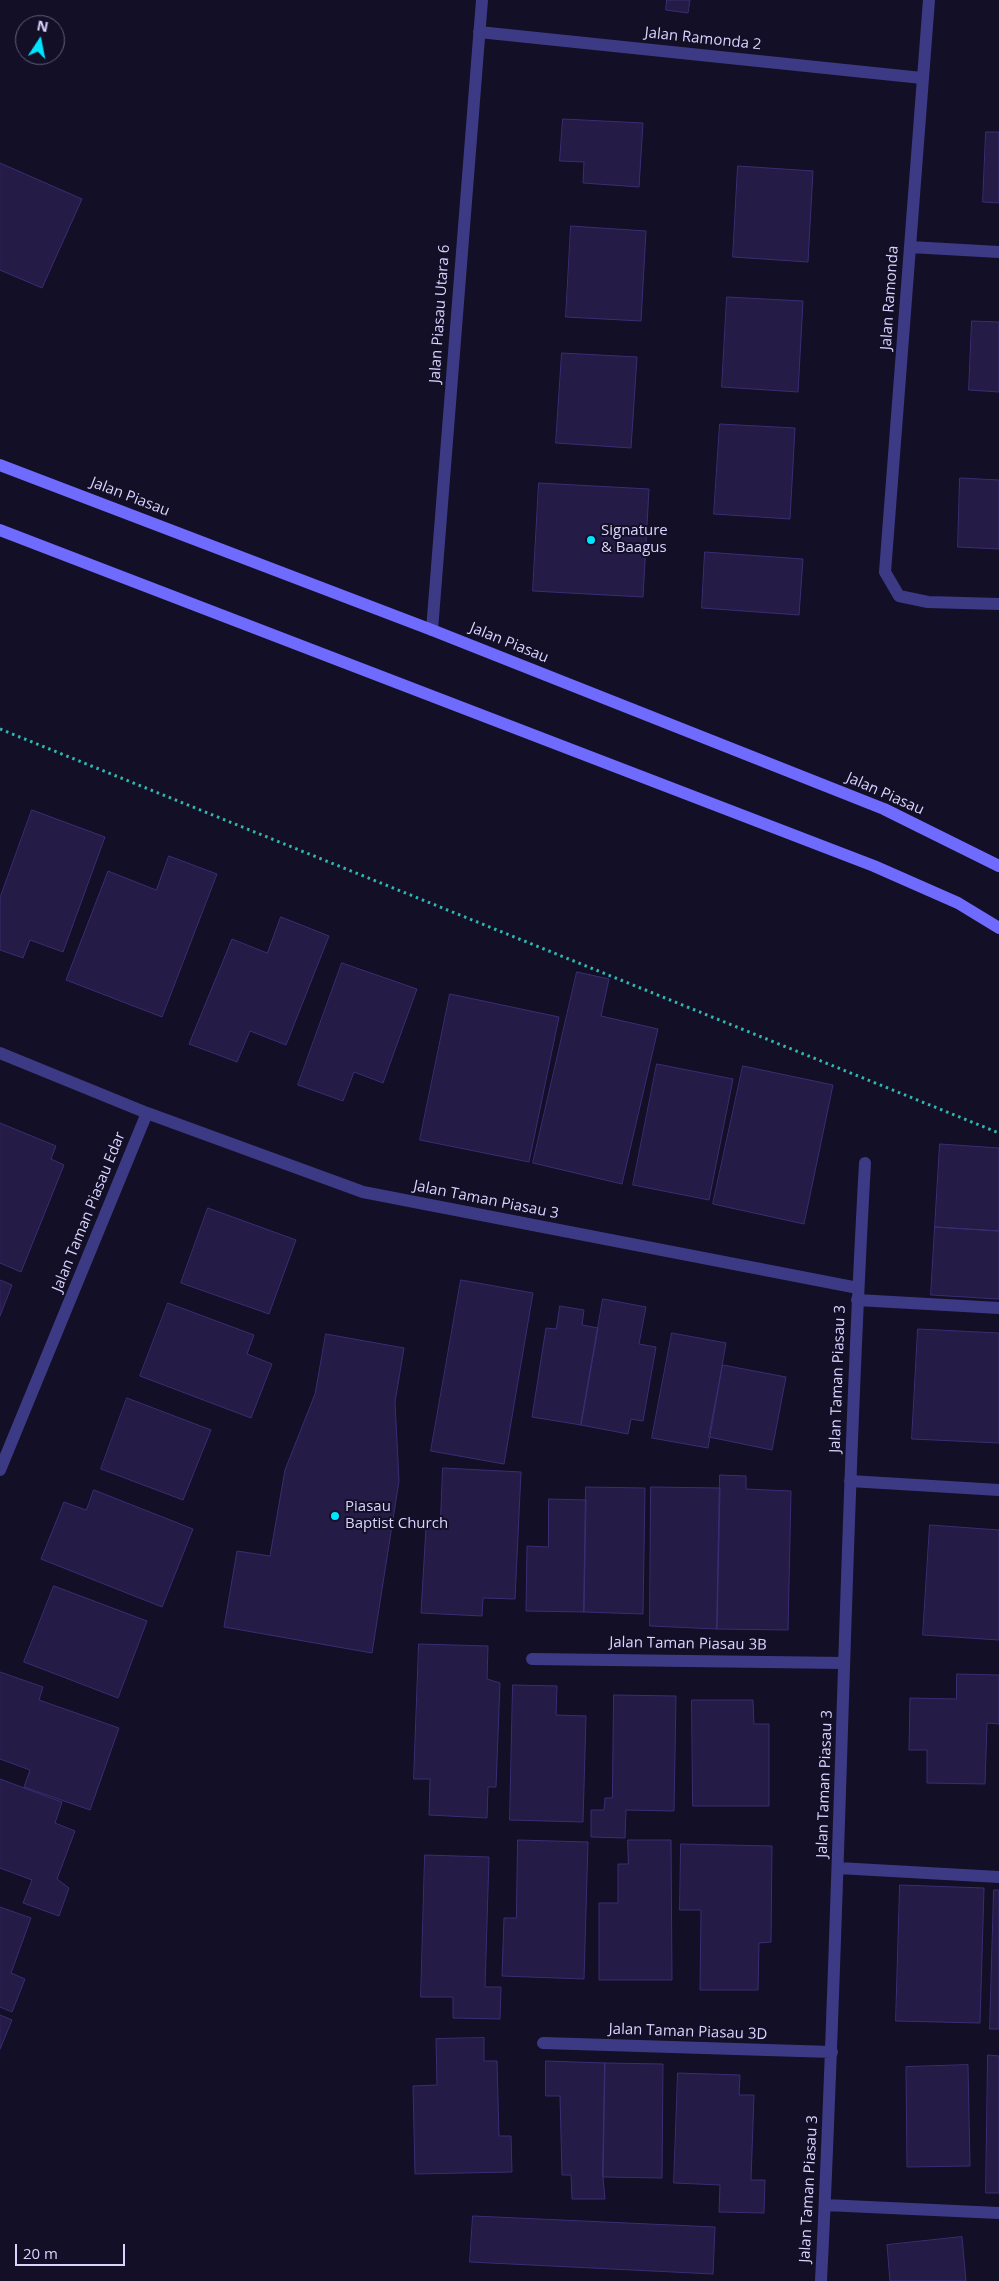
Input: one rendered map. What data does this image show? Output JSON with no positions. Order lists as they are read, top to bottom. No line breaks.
{"streets":{"street":["Jalan Ramonda 2","Jalan Ramonda","Jalan Piasau Utara 6","Jalan Piasau","Jalan Taman Piasau 3","Jalan Taman Piasau Edar","Jalan Taman Piasau 3B","Jalan Taman Piasau 3D"]},"crossings":[["Jalan Ramonda 2","Jalan Ramonda"],["Jalan Ramonda 2","Jalan Piasau Utara 6"],["Jalan Piasau Utara 6","Jalan Piasau"],["Jalan Taman Piasau 3","Jalan Taman Piasau Edar"],["Jalan Taman Piasau 3","Jalan Taman Piasau 3B"],["Jalan Taman Piasau 3","Jalan Taman Piasau 3D"]],"places":["Signature & Baagus","Piasau Baptist Church"],"scale_bar":"20 m","north":"top"}
